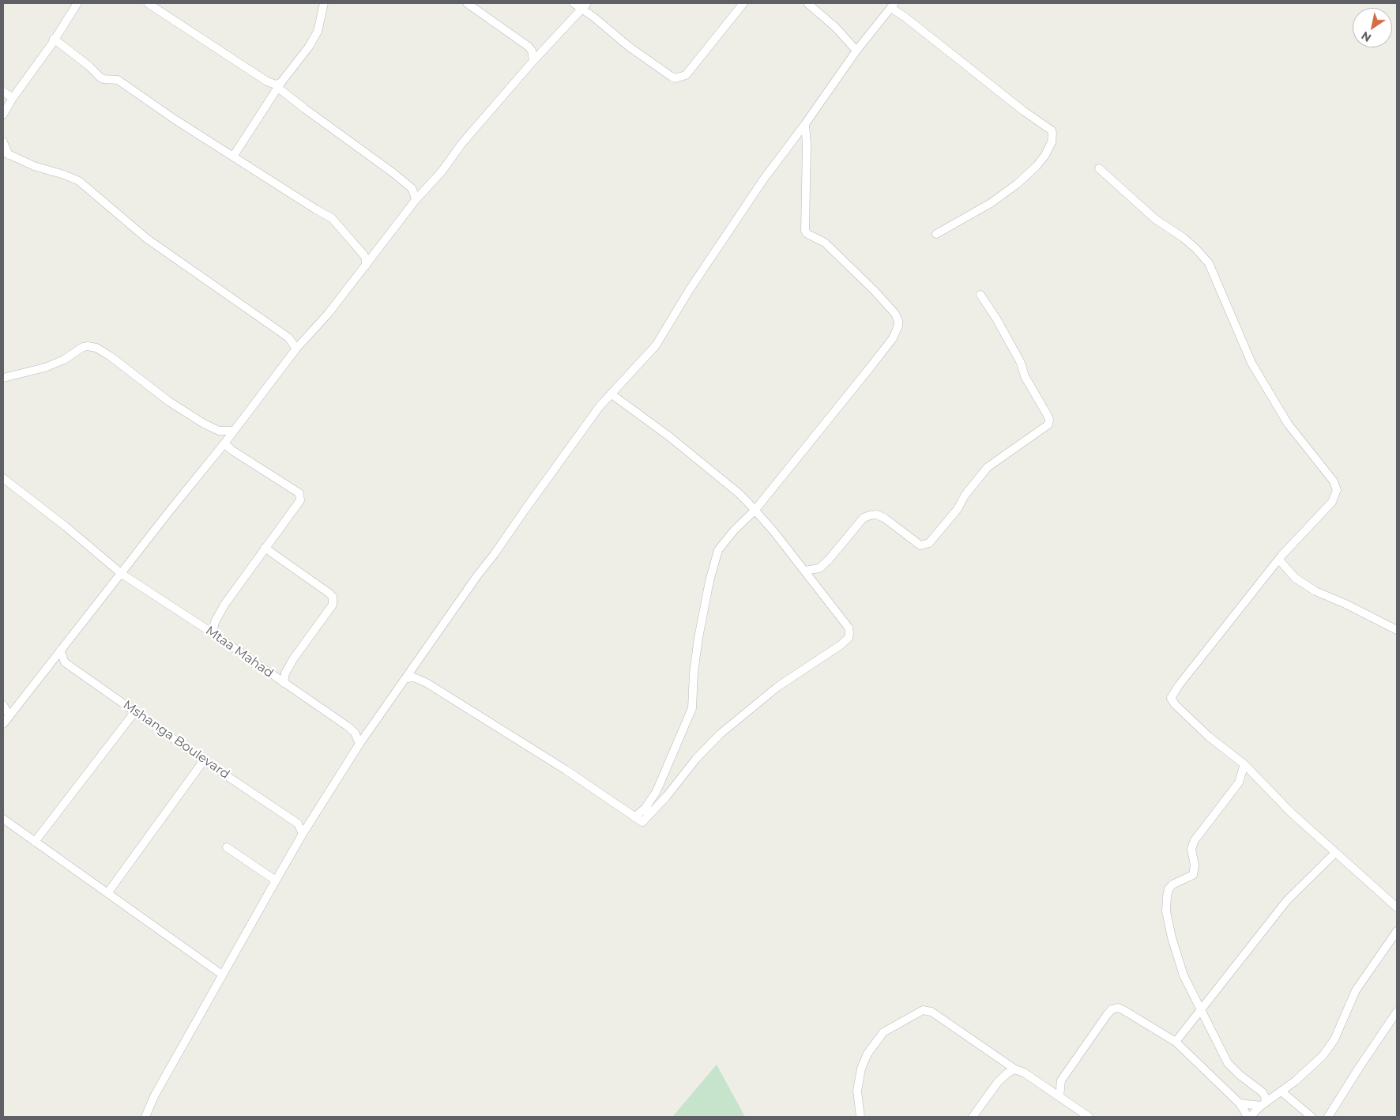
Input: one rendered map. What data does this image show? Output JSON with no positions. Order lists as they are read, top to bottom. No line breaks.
{"streets":{"street":["Mtaa Mahad","Mshanga Boulevard"]},"north":"bottom left"}
